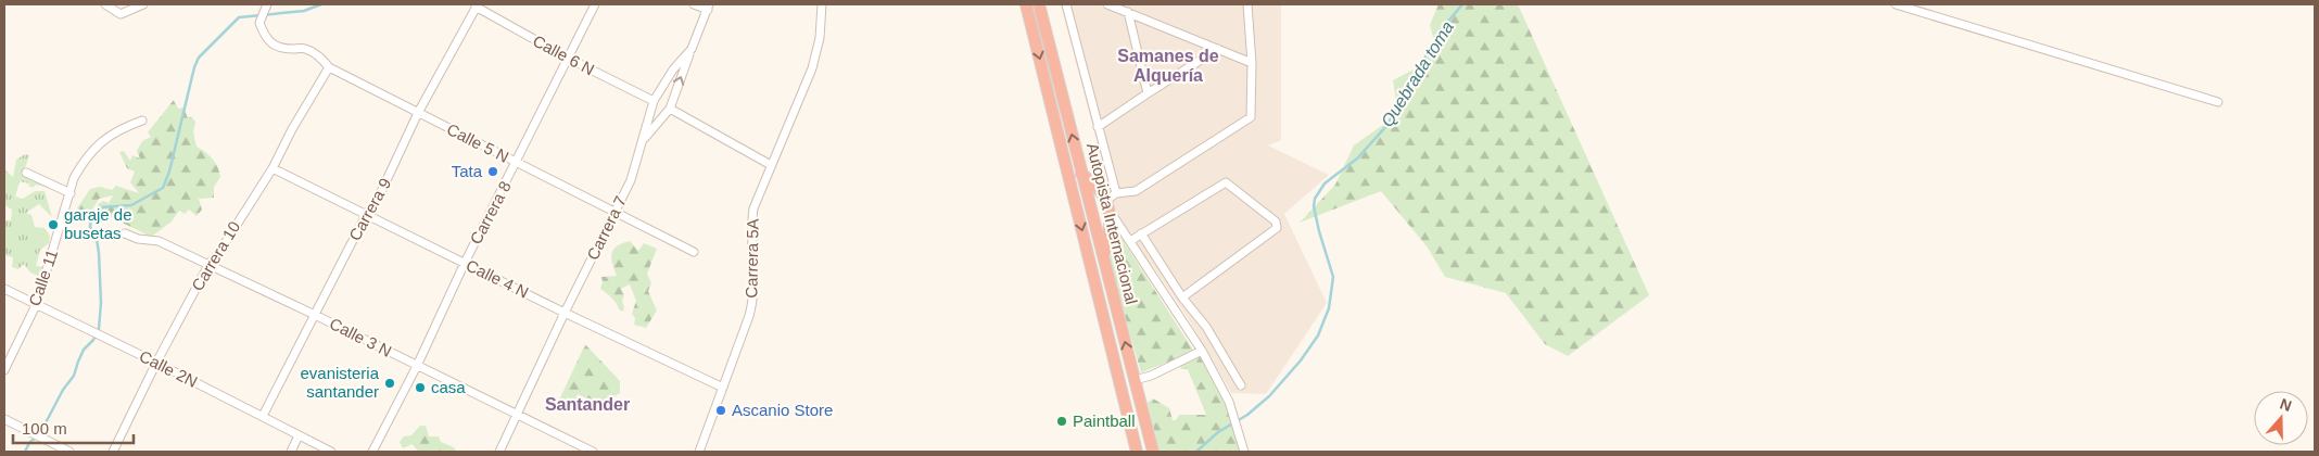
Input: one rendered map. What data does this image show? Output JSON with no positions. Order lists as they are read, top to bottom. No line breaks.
{"streets":{"highway":["Autopista Internacional"],"street":["Calle 6 N","Calle 5 N","Carrera 9","Carrera 8","Carrera 7","Carrera 10","Carrera 5A","Calle 11","Calle 4 N","Calle 3 N","Calle 2N"]},"crossings":[["Calle 6 N","Carrera 9"],["Calle 6 N","Carrera 8"],["Calle 6 N","Carrera 7"],["Calle 5 N","Carrera 9"],["Calle 5 N","Carrera 8"],["Calle 5 N","Carrera 7"],["Calle 5 N","Carrera 10"],["Carrera 9","Calle 4 N"],["Carrera 9","Calle 3 N"],["Carrera 9","Calle 2N"],["Carrera 8","Calle 4 N"],["Carrera 8","Calle 3 N"],["Carrera 7","Calle 4 N"],["Carrera 7","Calle 3 N"],["Carrera 10","Calle 4 N"],["Carrera 10","Calle 3 N"],["Carrera 10","Calle 2N"],["Carrera 5A","Calle 4 N"],["Calle 11","Calle 2N"]],"districts":["Samanes de Alquería","Santander"],"water":["Quebrada toma"],"places":["Tata","garaje de busetas","evanisteria santander","casa","Ascanio Store","Paintball"],"scale_bar":"100 m","north":"top"}
